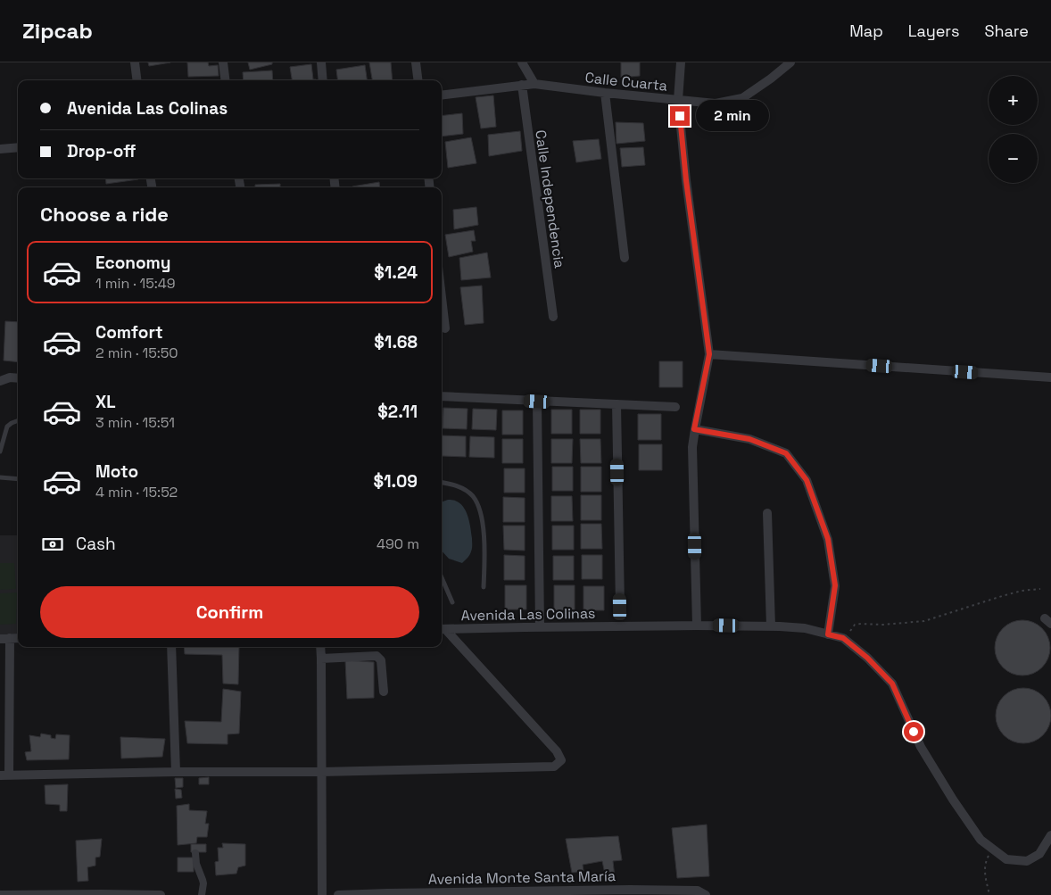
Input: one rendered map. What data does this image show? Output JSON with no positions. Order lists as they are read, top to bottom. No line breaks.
{"streets":{"street":["Calle Cuarta","Calle Independencia","Avenida Las Colinas","Avenida Monte Santa María"]},"crossings":[["Calle Cuarta","Calle Independencia"]],"page":{"header":"Zipcab","nav":["Map","Layers","Share"],"map_buttons":["+","−"],"banner":["Avenida Las Colinas","Drop-off"],"bubble":"2 min","heading":"Choose a ride","list":[{"name":"Economy","note":"1 min · 15:49","value":"$1.24"},{"name":"Comfort","note":"2 min · 15:50","value":"$1.68"},{"name":"XL","note":"3 min · 15:51","value":"$2.11"},{"name":"Moto","note":"4 min · 15:52","value":"$1.09"}],"pay":["Cash","490 m"],"buttons":"Confirm"}}
